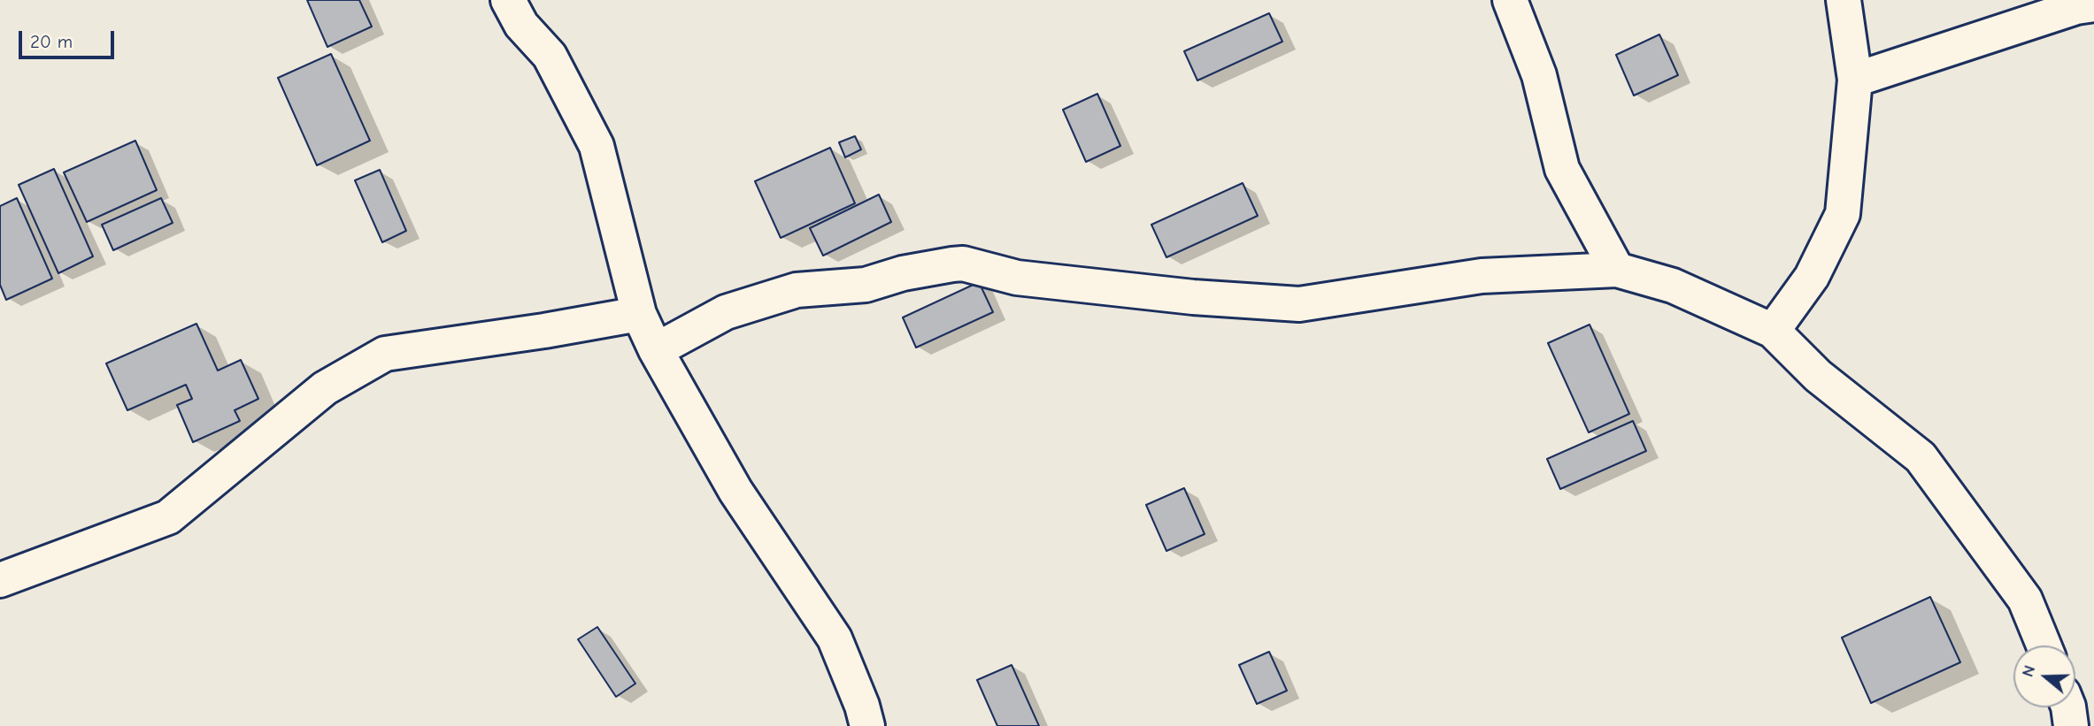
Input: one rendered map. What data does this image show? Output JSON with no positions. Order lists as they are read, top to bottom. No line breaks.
{"scale_bar":"20 m","north":"left"}
